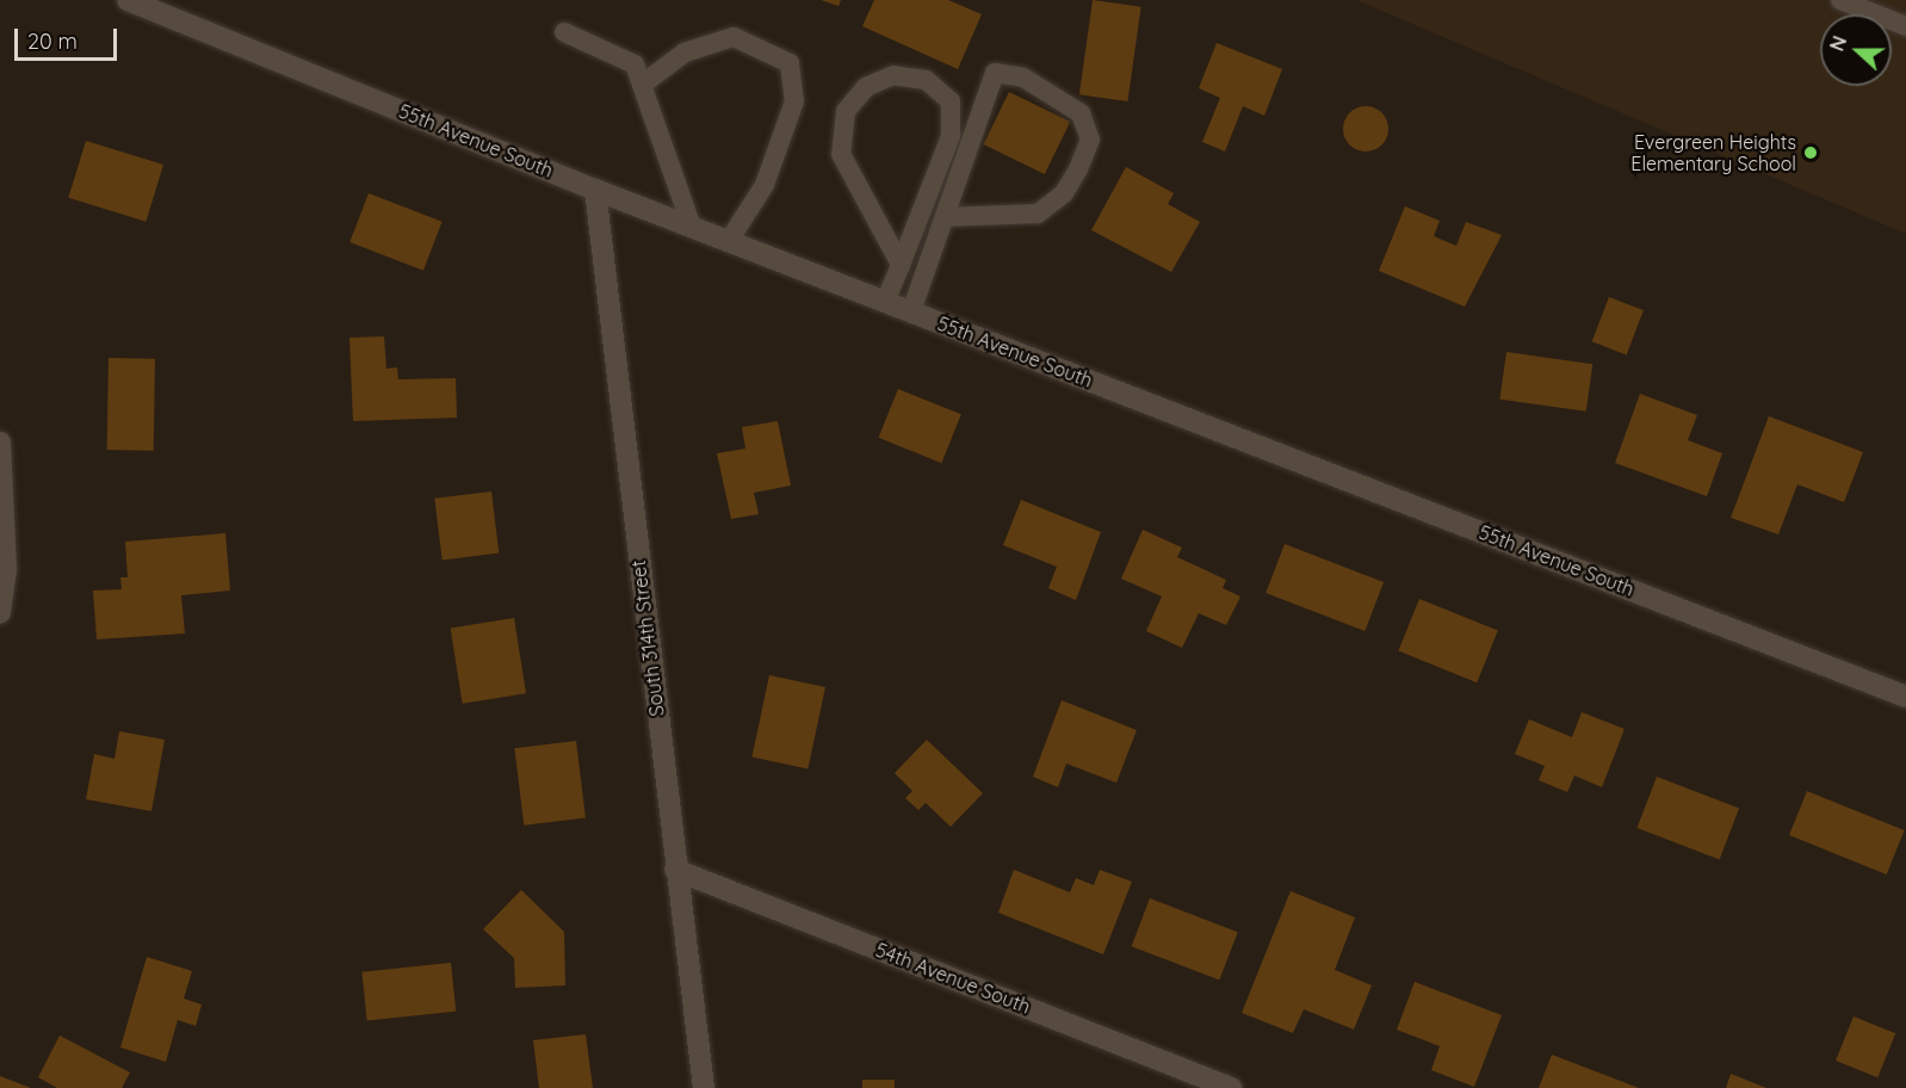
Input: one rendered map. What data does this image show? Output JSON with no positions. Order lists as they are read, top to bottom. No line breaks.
{"streets":{"street":["55th Avenue South","South 314th Street","54th Avenue South"]},"crossings":[["55th Avenue South","South 314th Street"],["South 314th Street","54th Avenue South"]],"places":["Evergreen Heights Elementary School"],"scale_bar":"20 m","north":"left"}
